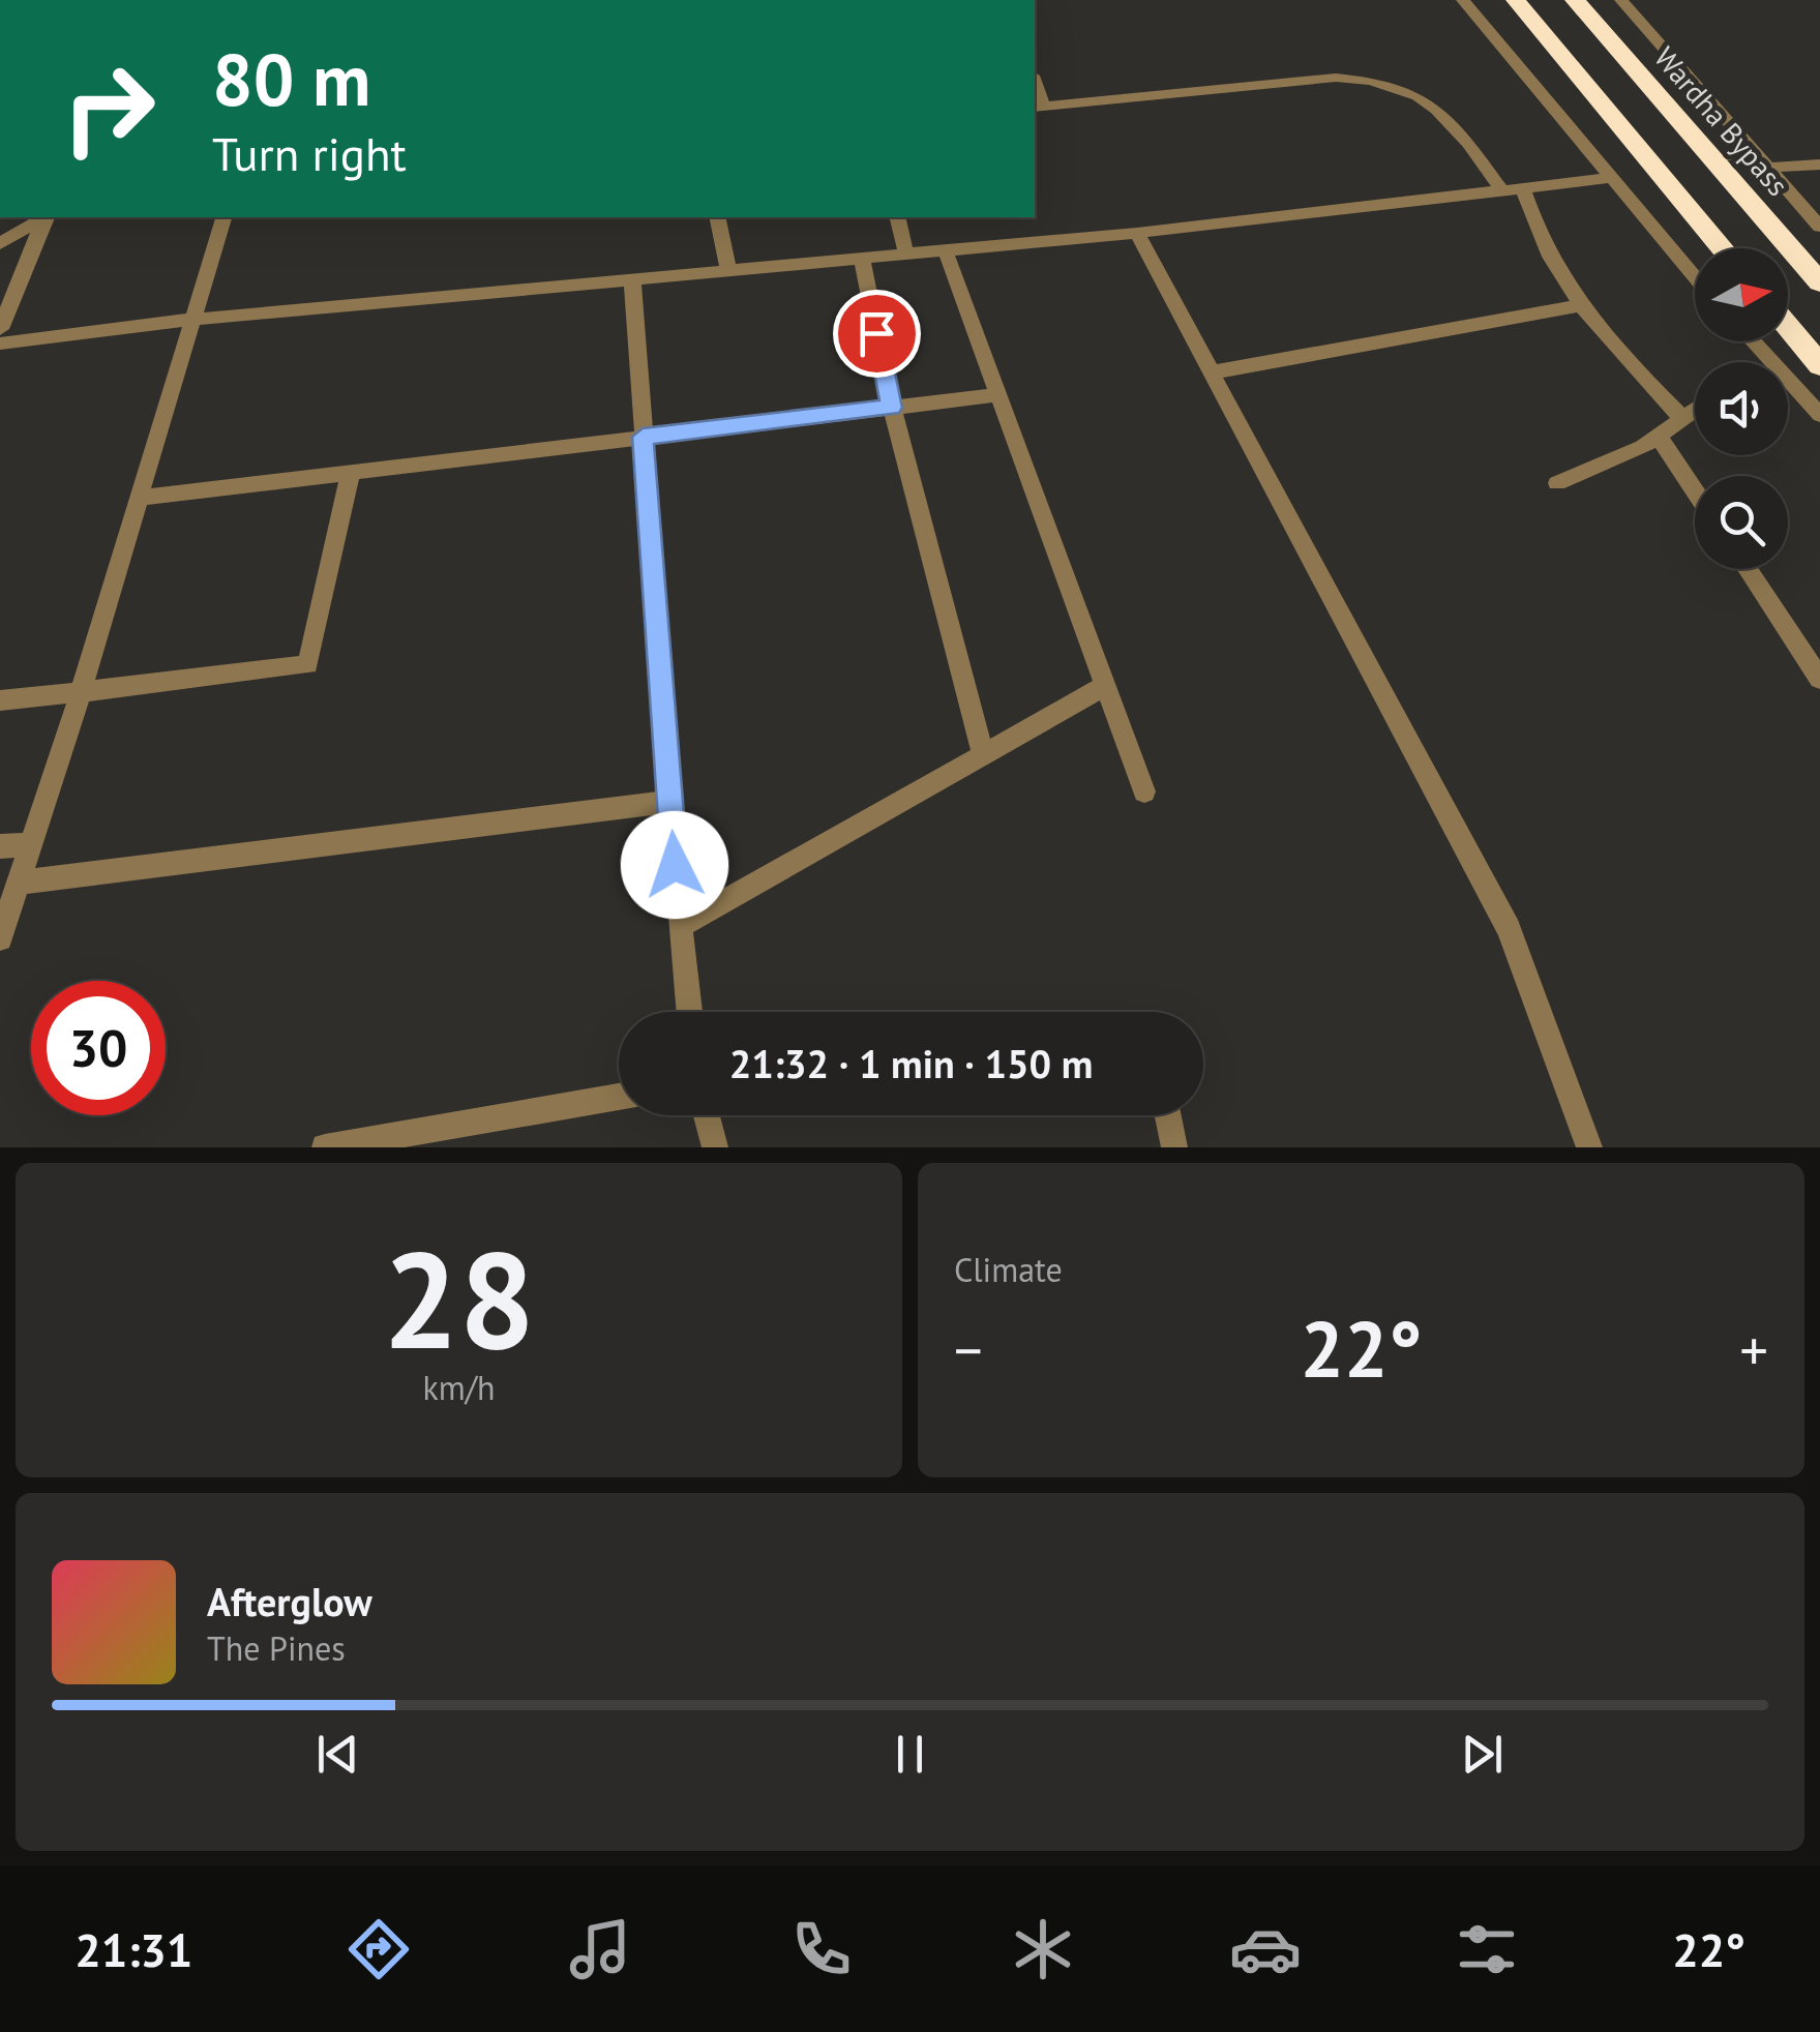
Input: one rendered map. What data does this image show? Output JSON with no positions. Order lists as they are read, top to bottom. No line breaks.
{"streets":{"highway":["Wardha Bypass"]},"north":"right","page":{"turn":["80 m","Turn right"],"limit":"30","trip":"21:32 · 1 min · 150 m","tile":[["28","km/h"],"Climate"],"heat":["−","22°","+"],"song":["Afterglow","The Pines"],"tabs":["21:31","22°"]}}
